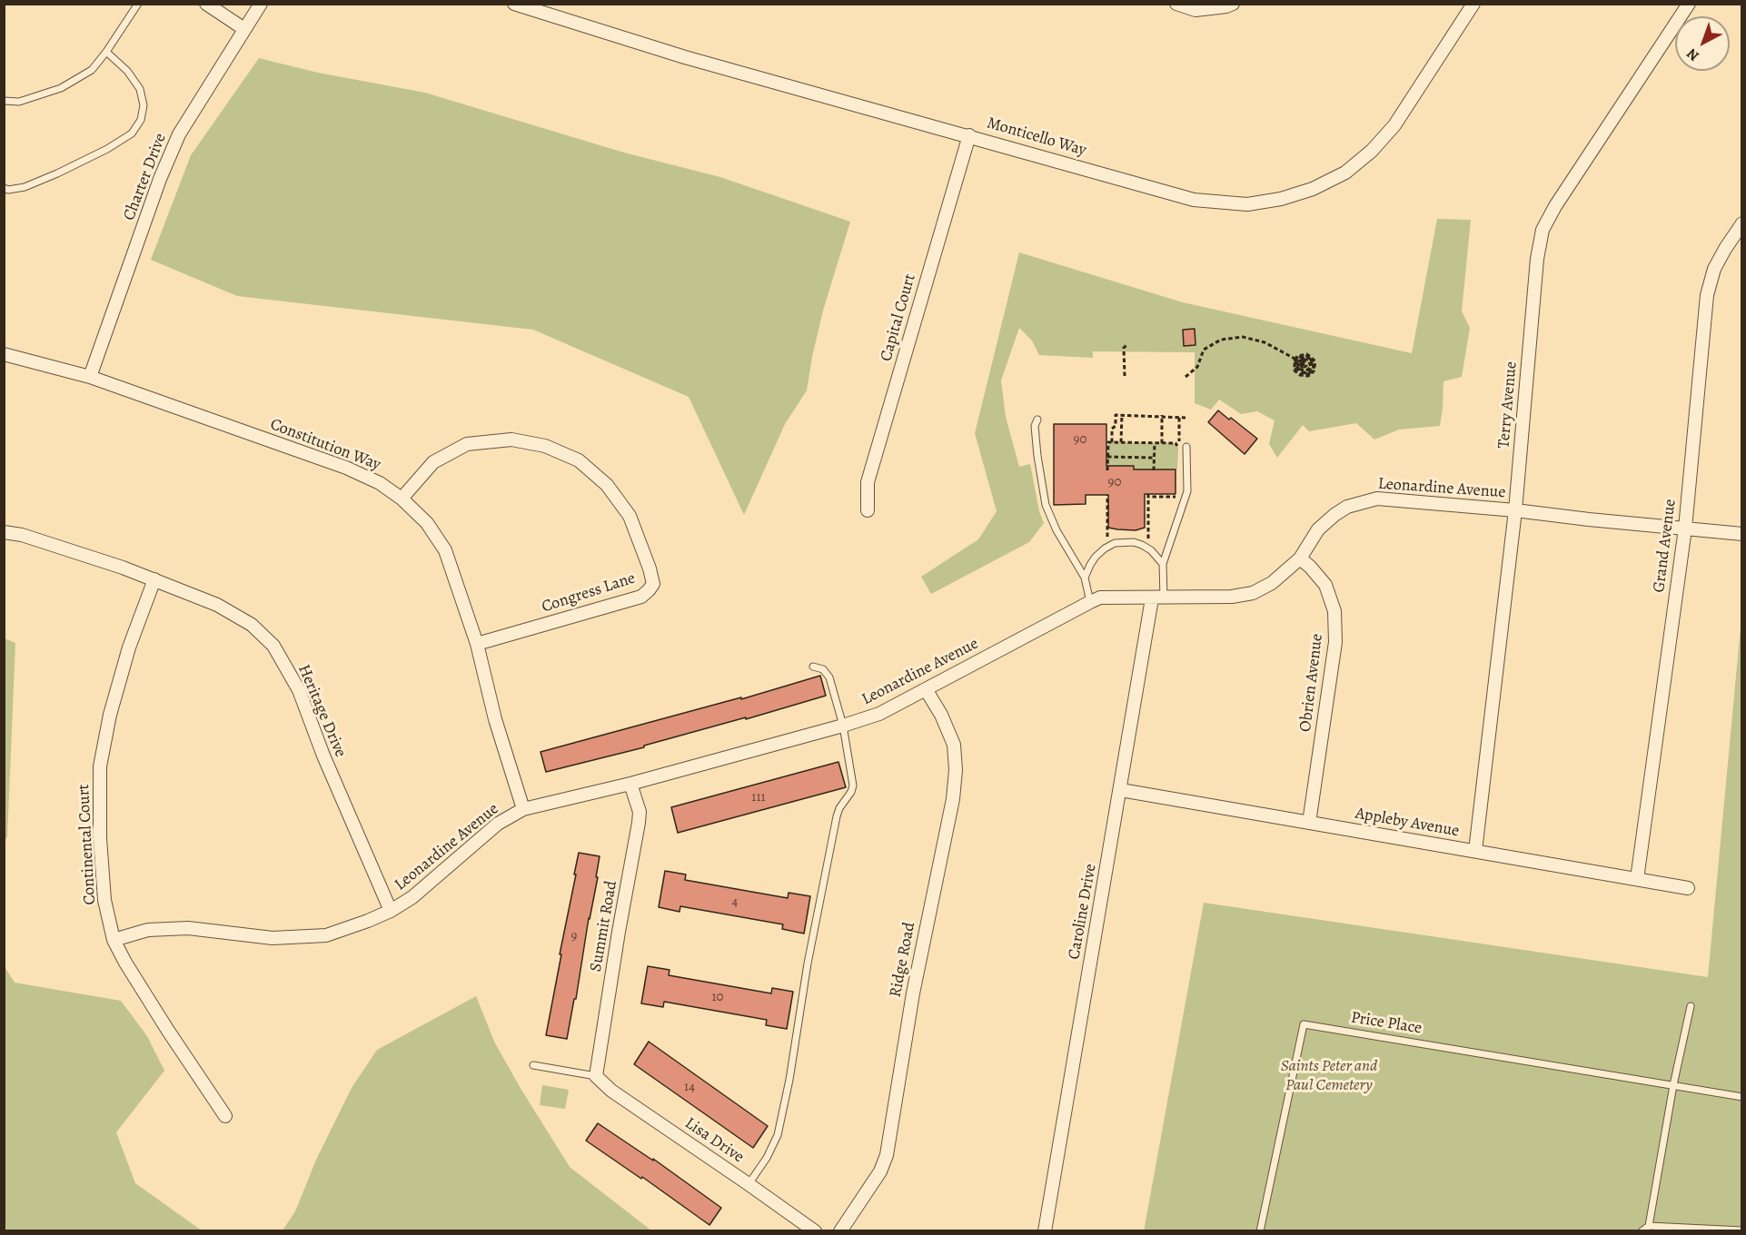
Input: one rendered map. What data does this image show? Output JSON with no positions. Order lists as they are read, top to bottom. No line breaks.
{"streets":{"street":["Monticello Way","Charter Drive","Capital Court","Terry Avenue","Constitution Way","Leonardine Avenue","Grand Avenue","Congress Lane","Obrien Avenue","Heritage Drive","Appleby Avenue","Continental Court","Caroline Drive","Summit Road","Ridge Road","Lisa Drive"],"lane":["Price Place"]},"crossings":[["Monticello Way","Capital Court"],["Charter Drive","Constitution Way"],["Terry Avenue","Leonardine Avenue"],["Terry Avenue","Appleby Avenue"],["Constitution Way","Leonardine Avenue"],["Constitution Way","Congress Lane"],["Leonardine Avenue","Grand Avenue"],["Leonardine Avenue","Obrien Avenue"],["Leonardine Avenue","Heritage Drive"],["Leonardine Avenue","Continental Court"],["Leonardine Avenue","Caroline Drive"],["Leonardine Avenue","Summit Road"],["Leonardine Avenue","Ridge Road"],["Grand Avenue","Appleby Avenue"],["Obrien Avenue","Appleby Avenue"],["Heritage Drive","Continental Court"],["Appleby Avenue","Caroline Drive"],["Summit Road","Lisa Drive"]],"parks":["Saints Peter and Paul Cemetery"],"house_numbers":["90","90","111","4","9","10","14"],"north":"bottom left"}
